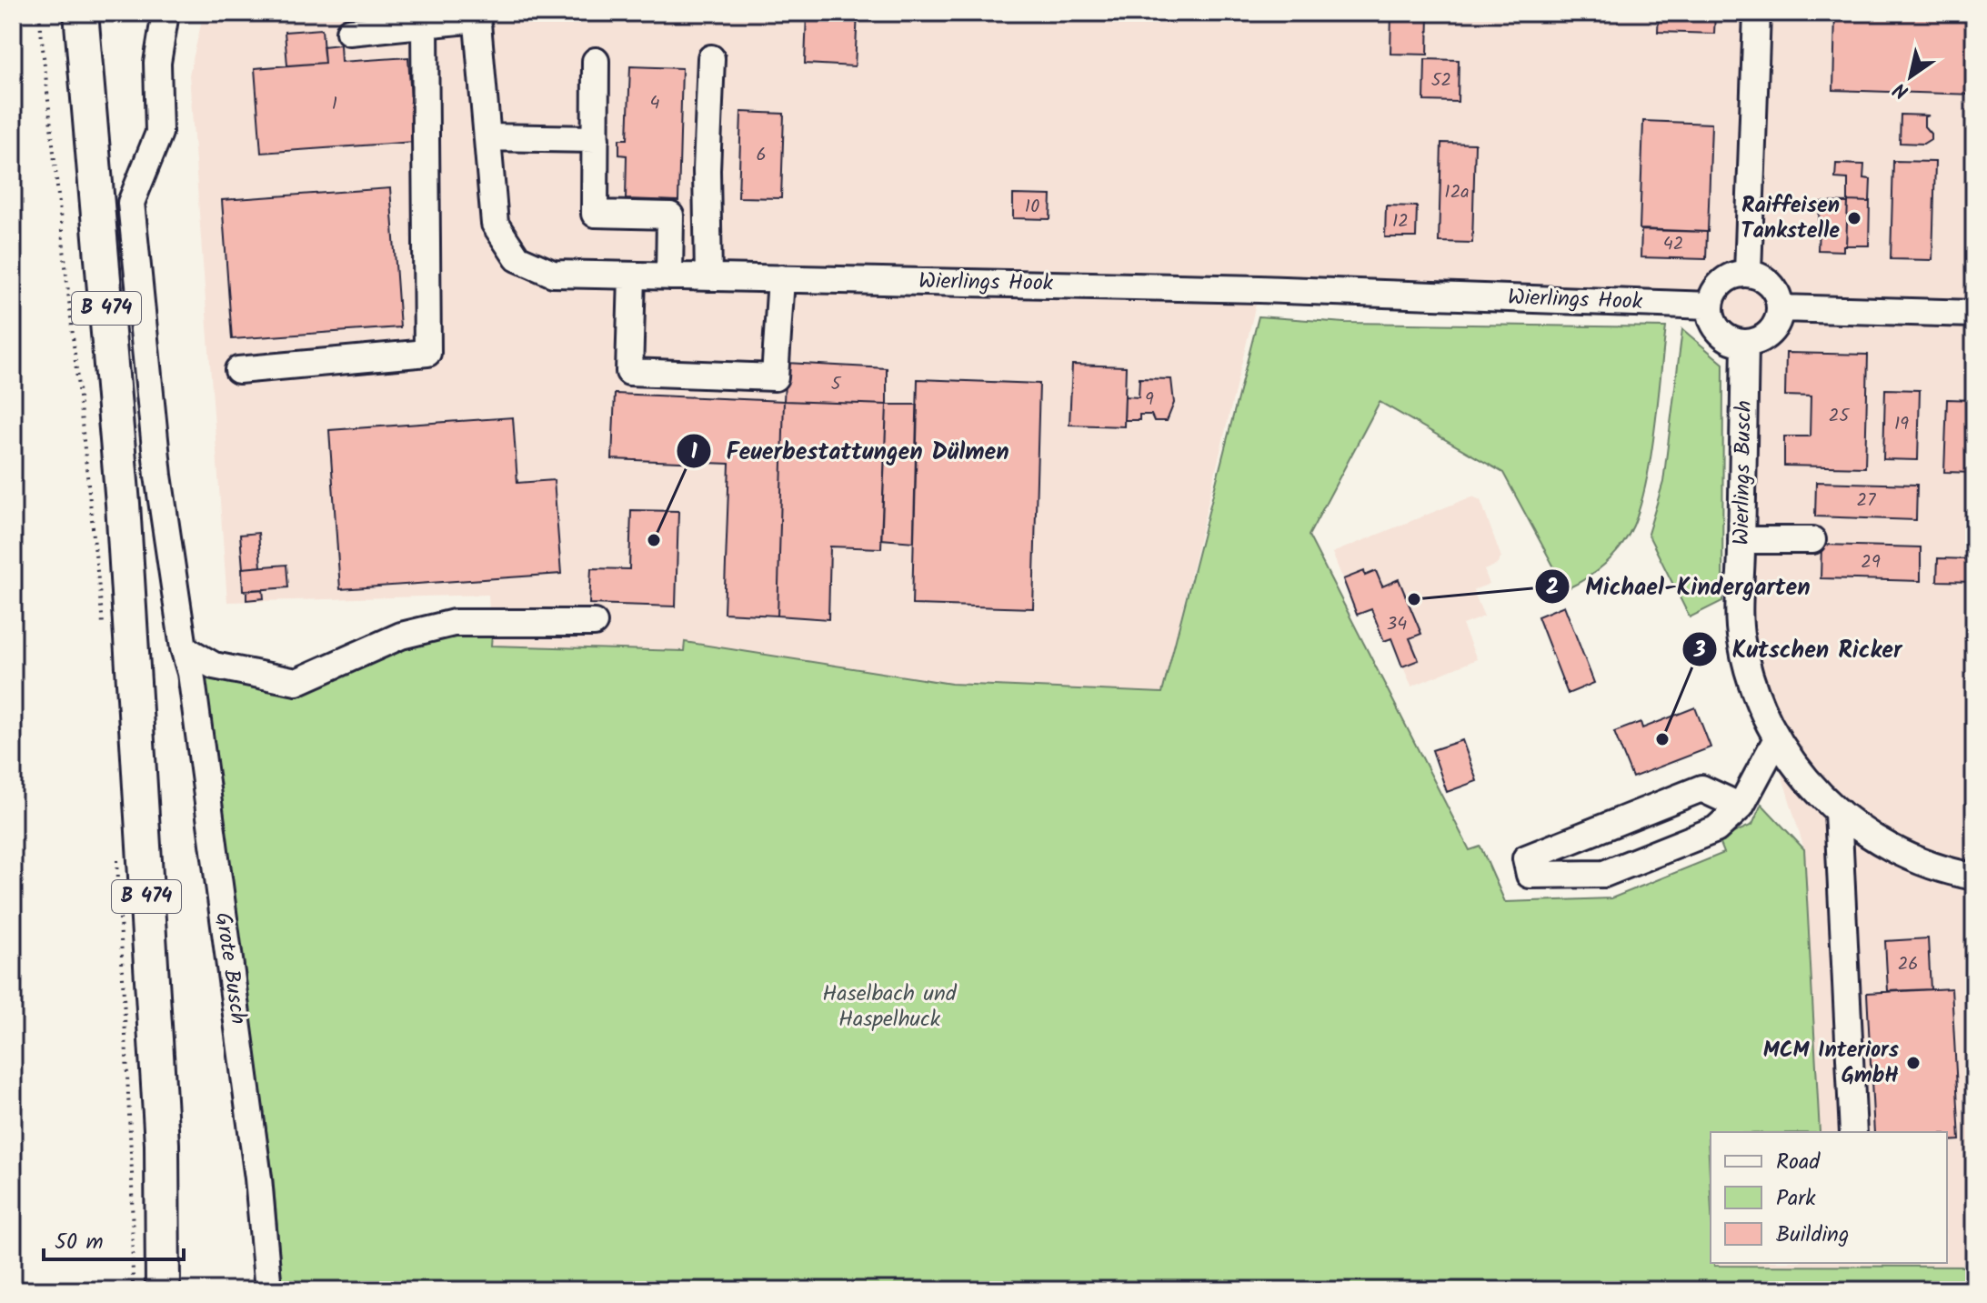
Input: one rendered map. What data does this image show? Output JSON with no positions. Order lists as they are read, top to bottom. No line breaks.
{"streets":{"main road":["B 474"],"street":["Wierlings Hook","Wierlings Busch","Grote Busch"]},"crossings":[["Wierlings Hook","Wierlings Busch"]],"parks":["Haselbach und Haspelhuck"],"places":["Raiffeisen Tankstelle","Feuerbestattungen Dülmen","Michael-Kindergarten","Kutschen Ricker","MCM Interiors GmbH"],"house_numbers":["52","4","1","6","12a","10","12","42","5","9","25","19","27","29","34","26"],"legend":["Road","Park","Building"],"scale_bar":"50 m","north":"bottom left"}
